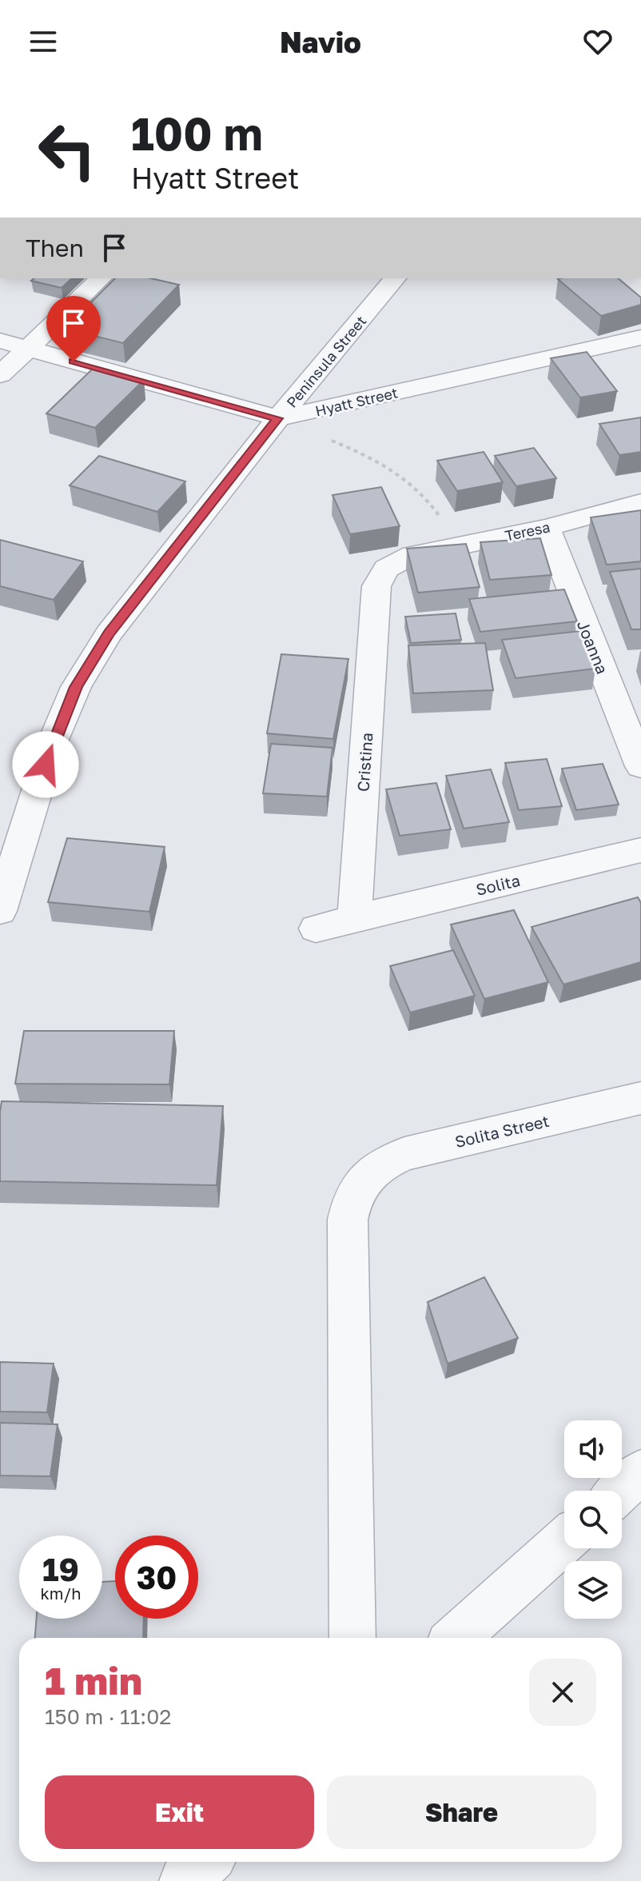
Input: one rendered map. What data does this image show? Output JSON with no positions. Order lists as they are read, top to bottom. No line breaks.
{"streets":{"street":["Peninsula Street","Hyatt Street","Teresa","Joanna","Cristina","Solita","Solita Street"]},"crossings":[["Peninsula Street","Hyatt Street"],["Teresa","Joanna"],["Teresa","Cristina"],["Cristina","Solita"]],"page":{"header":"Navio","turn":["100 m","Hyatt Street"],"then":"Then","speed":"19 km/h","limit":"30","heading":["1 min","150 m · 11:02"],"buttons":["Exit","Share"]}}
